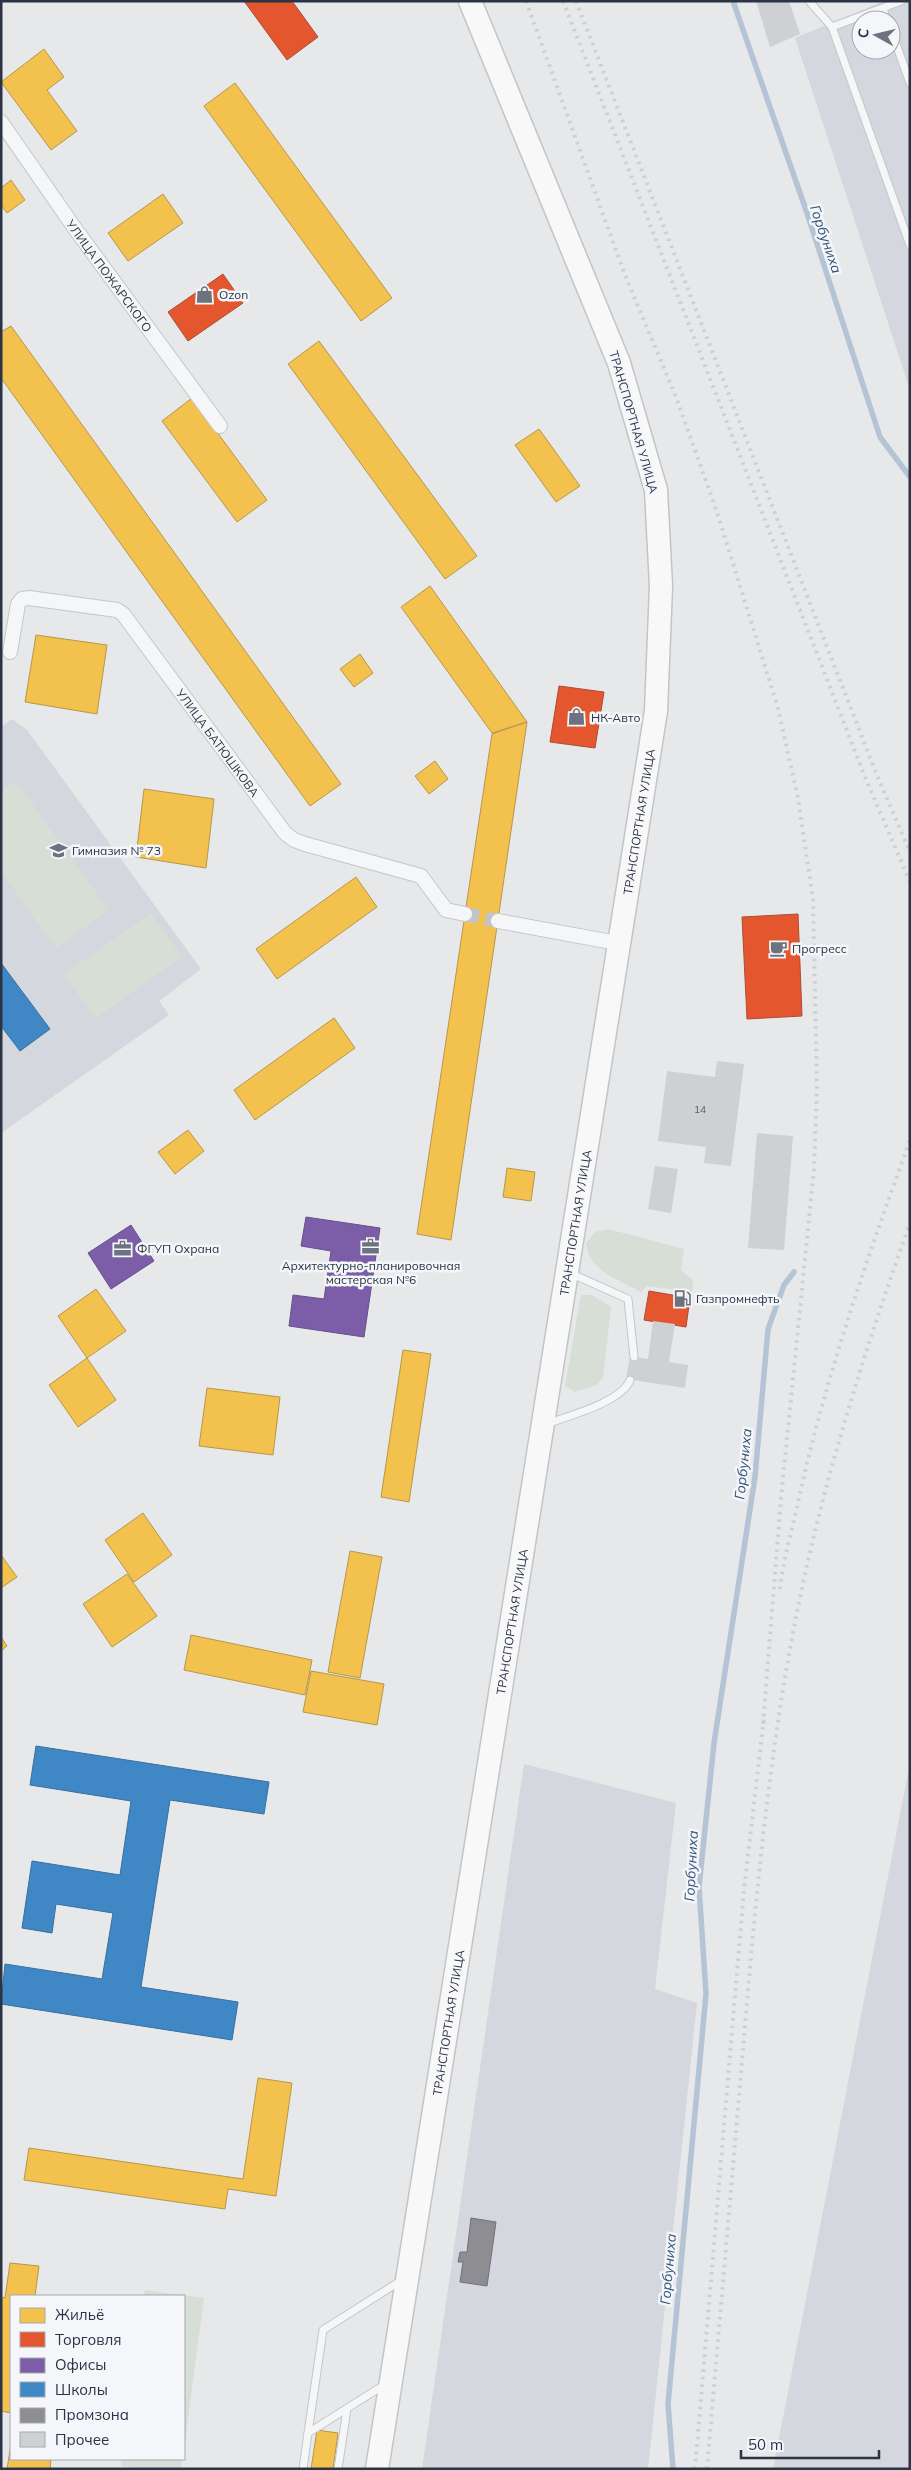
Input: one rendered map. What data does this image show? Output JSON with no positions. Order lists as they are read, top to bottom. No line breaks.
{"streets":{"main road":["ТРАНСПОРТНАЯ УЛИЦА"],"street":["УЛИЦА ПОЖАРСКОГО","УЛИЦА БАТЮШКОВА"]},"water":["Горбуниха"],"places":{"shop":["Ozon","НК-Авто"],"school or university":["Гимназия № 73"],"cafe":["Прогресс"],"office":["Архитектурно-планировочная мастерская №6","ФГУП Охрана"],"fuel station":["Газпромнефть"]},"house_numbers":["14"],"legend":["Жильё","Торговля","Офисы","Школы","Промзона","Прочее"],"scale_bar":"50 m","north":"left"}
